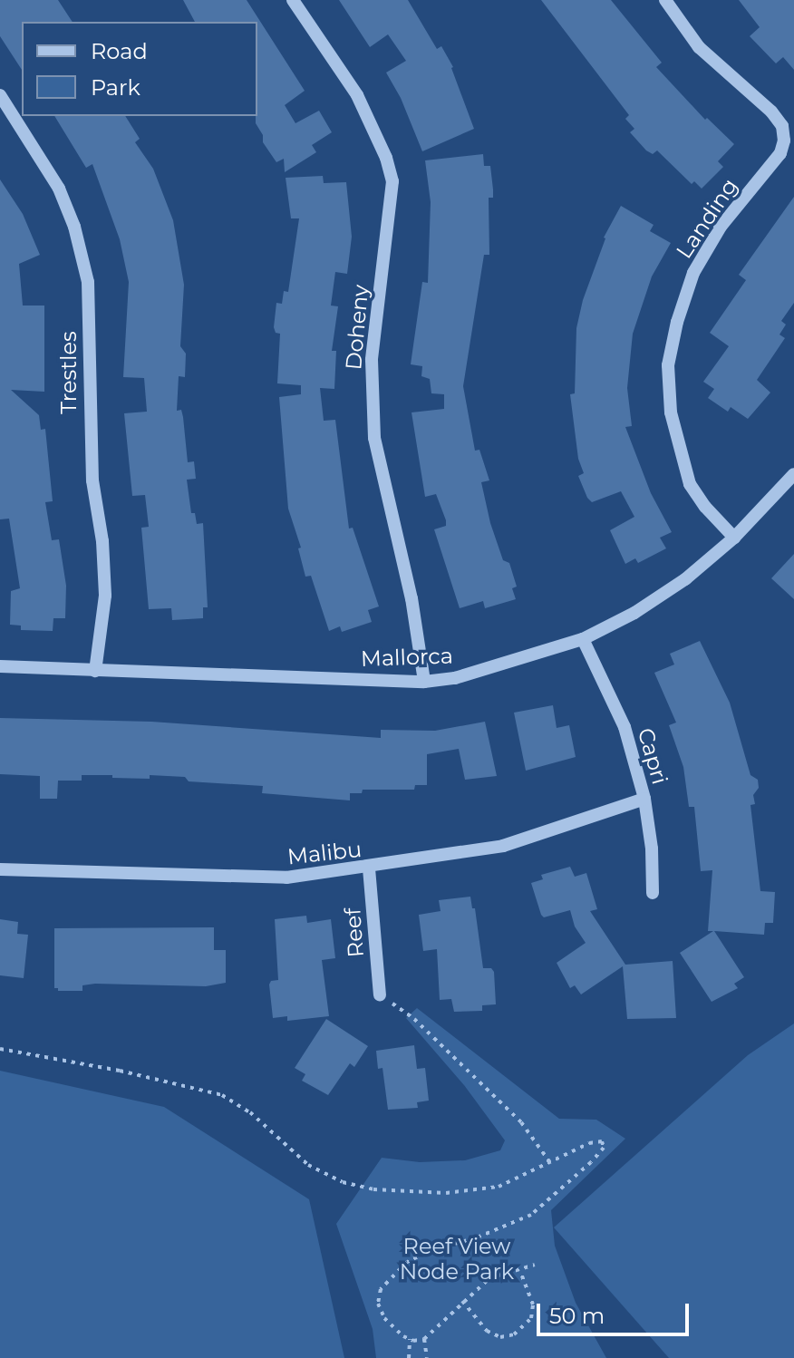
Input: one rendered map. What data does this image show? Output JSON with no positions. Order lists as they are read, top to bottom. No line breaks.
{"streets":{"street":["Landing","Doheny","Trestles","Mallorca","Capri","Malibu","Reef"]},"crossings":[["Landing","Mallorca"],["Doheny","Mallorca"],["Trestles","Mallorca"],["Mallorca","Capri"],["Capri","Malibu"],["Malibu","Reef"]],"parks":["Reef View Node Park"],"legend":["Road","Park"],"scale_bar":"50 m"}
